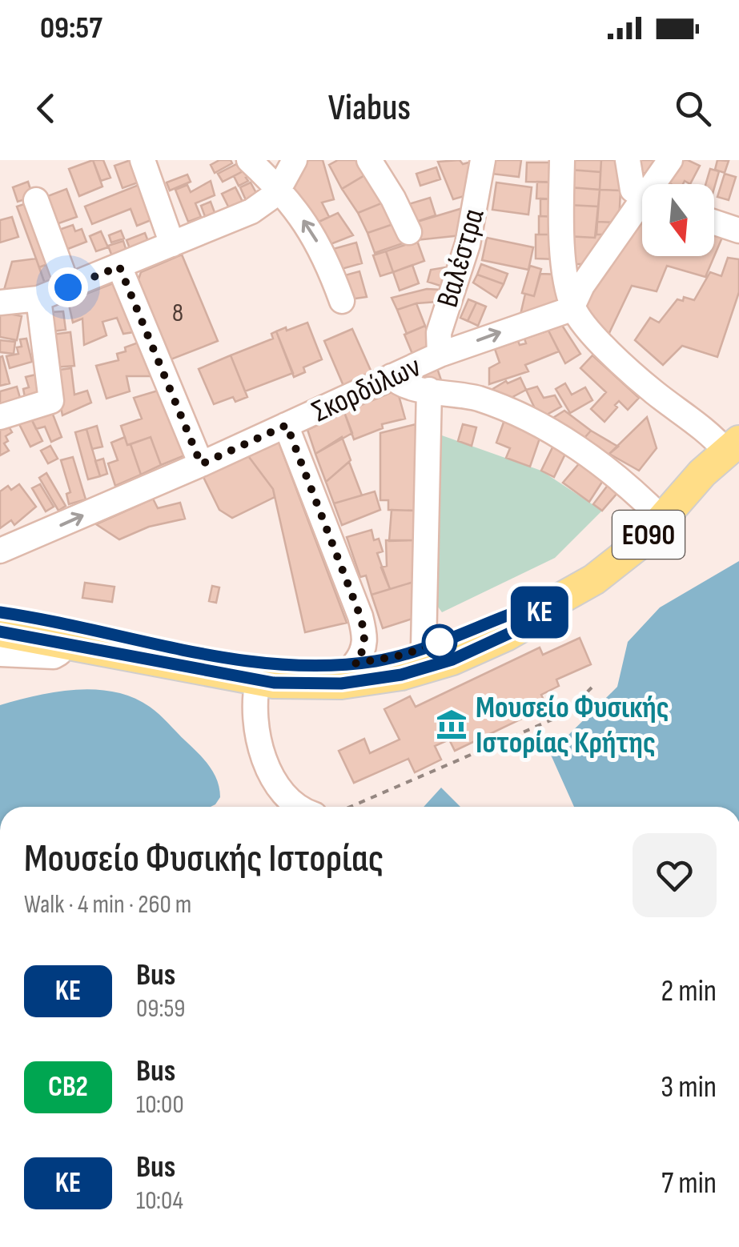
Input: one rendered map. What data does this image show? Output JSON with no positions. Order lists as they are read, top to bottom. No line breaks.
{"streets":{"main road":["ΕΟ90"],"street":["Βαλέστρα","Σκορδύλων"]},"crossings":[["Βαλέστρα","Σκορδύλων"]],"one_way":["Σκορδύλων"],"places":{"museum":["Μουσείο Φυσικής Ιστορίας Κρήτης"]},"lines":["bus line KE"],"house_numbers":["8"],"north":"bottom","page":{"status":"09:57","header":"Viabus","on_map":"KE","heading":["Μουσείο Φυσικής Ιστορίας","Walk · 4 min · 260 m"],"list":[{"mark":"KE","name":"Bus","note":"09:59","value":"2 min"},{"mark":"CB2","name":"Bus","note":"10:00","value":"3 min"},{"mark":"KE","name":"Bus","note":"10:04","value":"7 min"}]}}
